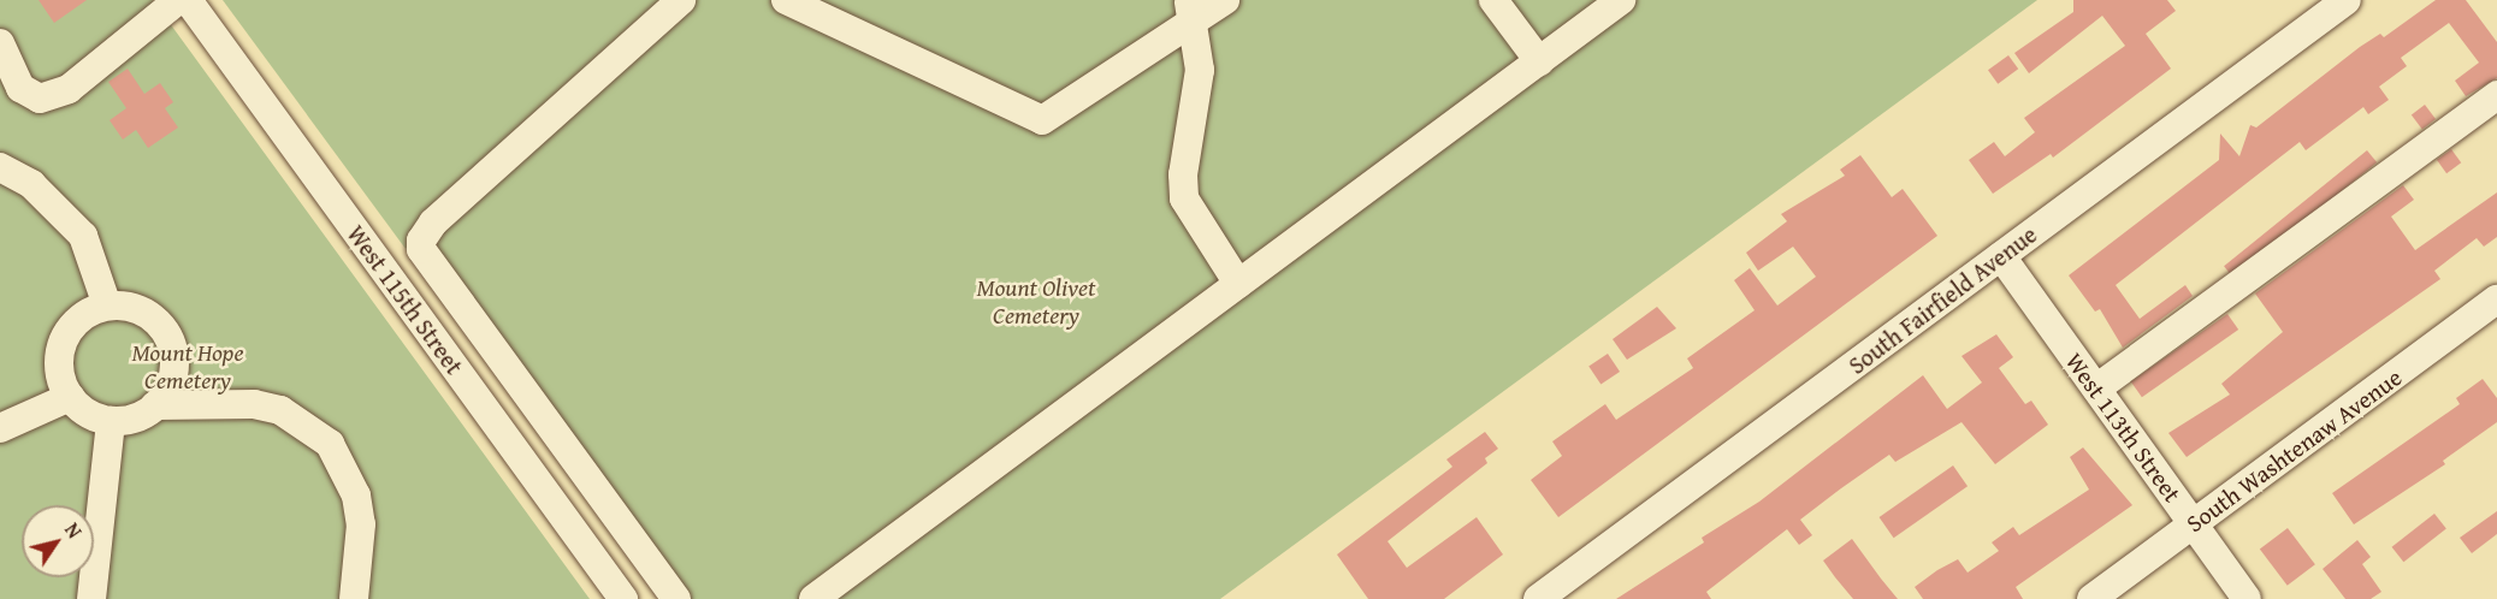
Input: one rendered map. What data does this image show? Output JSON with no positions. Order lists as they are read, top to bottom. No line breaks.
{"streets":{"street":["West 115th Street","South Fairfield Avenue","West 113th Street","South Washtenaw Avenue"]},"crossings":[["South Fairfield Avenue","West 113th Street"],["West 113th Street","South Washtenaw Avenue"]],"parks":["Mount Olivet Cemetery","Mount Hope Cemetery"],"north":"top right"}
